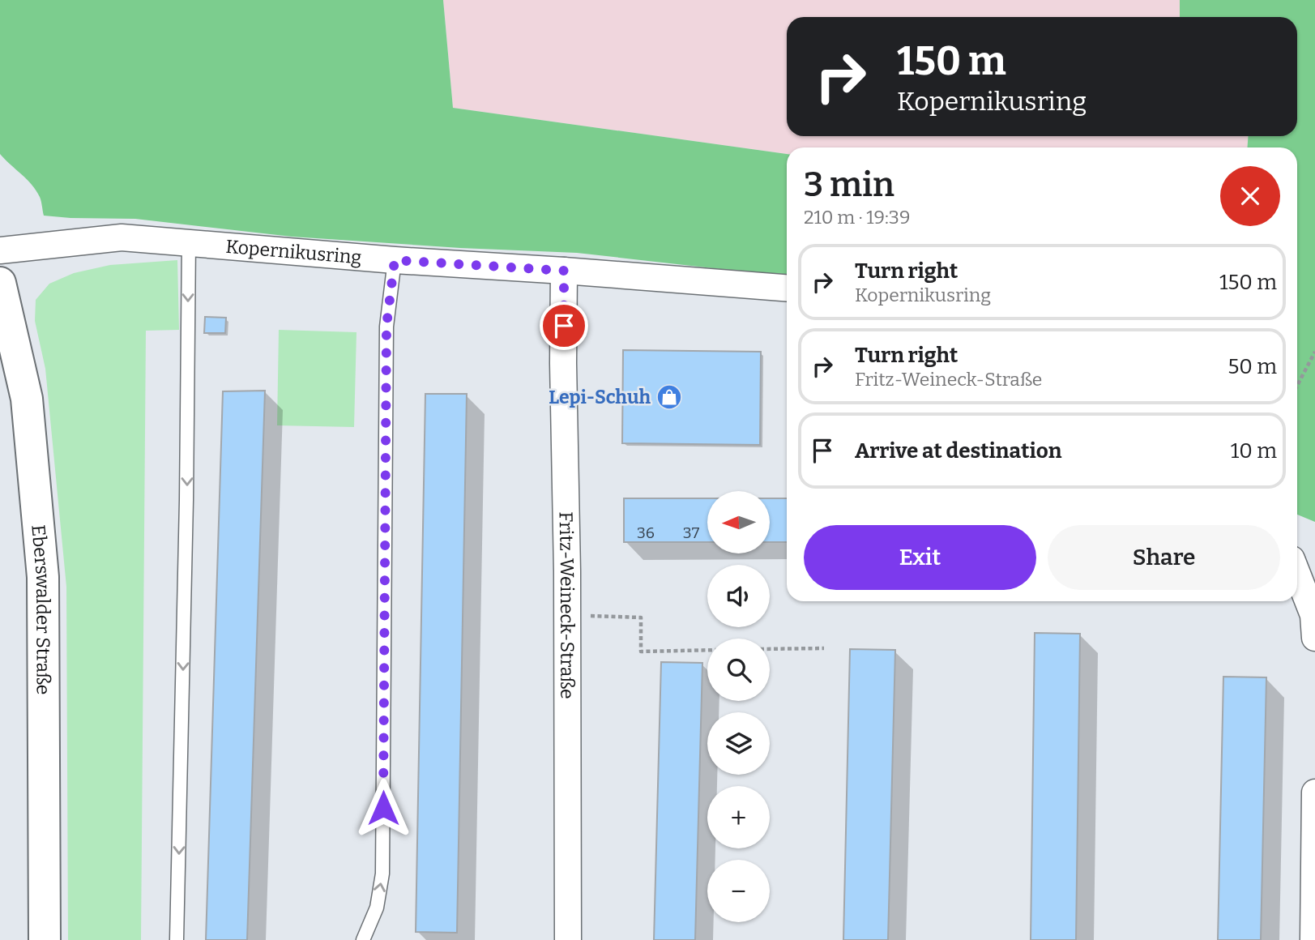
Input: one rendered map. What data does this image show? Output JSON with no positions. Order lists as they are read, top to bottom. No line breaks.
{"streets":{"main road":["Eberswalder Straße"],"street":["Kopernikusring","Fritz-Weineck-Straße"]},"crossings":[["Kopernikusring","Fritz-Weineck-Straße"]],"places":{"shop":["Lepi-Schuh"]},"house_numbers":["36","37"],"north":"left","page":{"turn":["150 m","Kopernikusring"],"heading":["3 min","210 m · 19:39"],"list":[{"name":"Turn right","note":"Kopernikusring","value":"150 m"},{"name":"Turn right","note":"Fritz-Weineck-Straße","value":"50 m"},{"name":"Arrive at destination","value":"10 m"}],"map_buttons":["+","−"],"buttons":["Exit","Share"]}}
